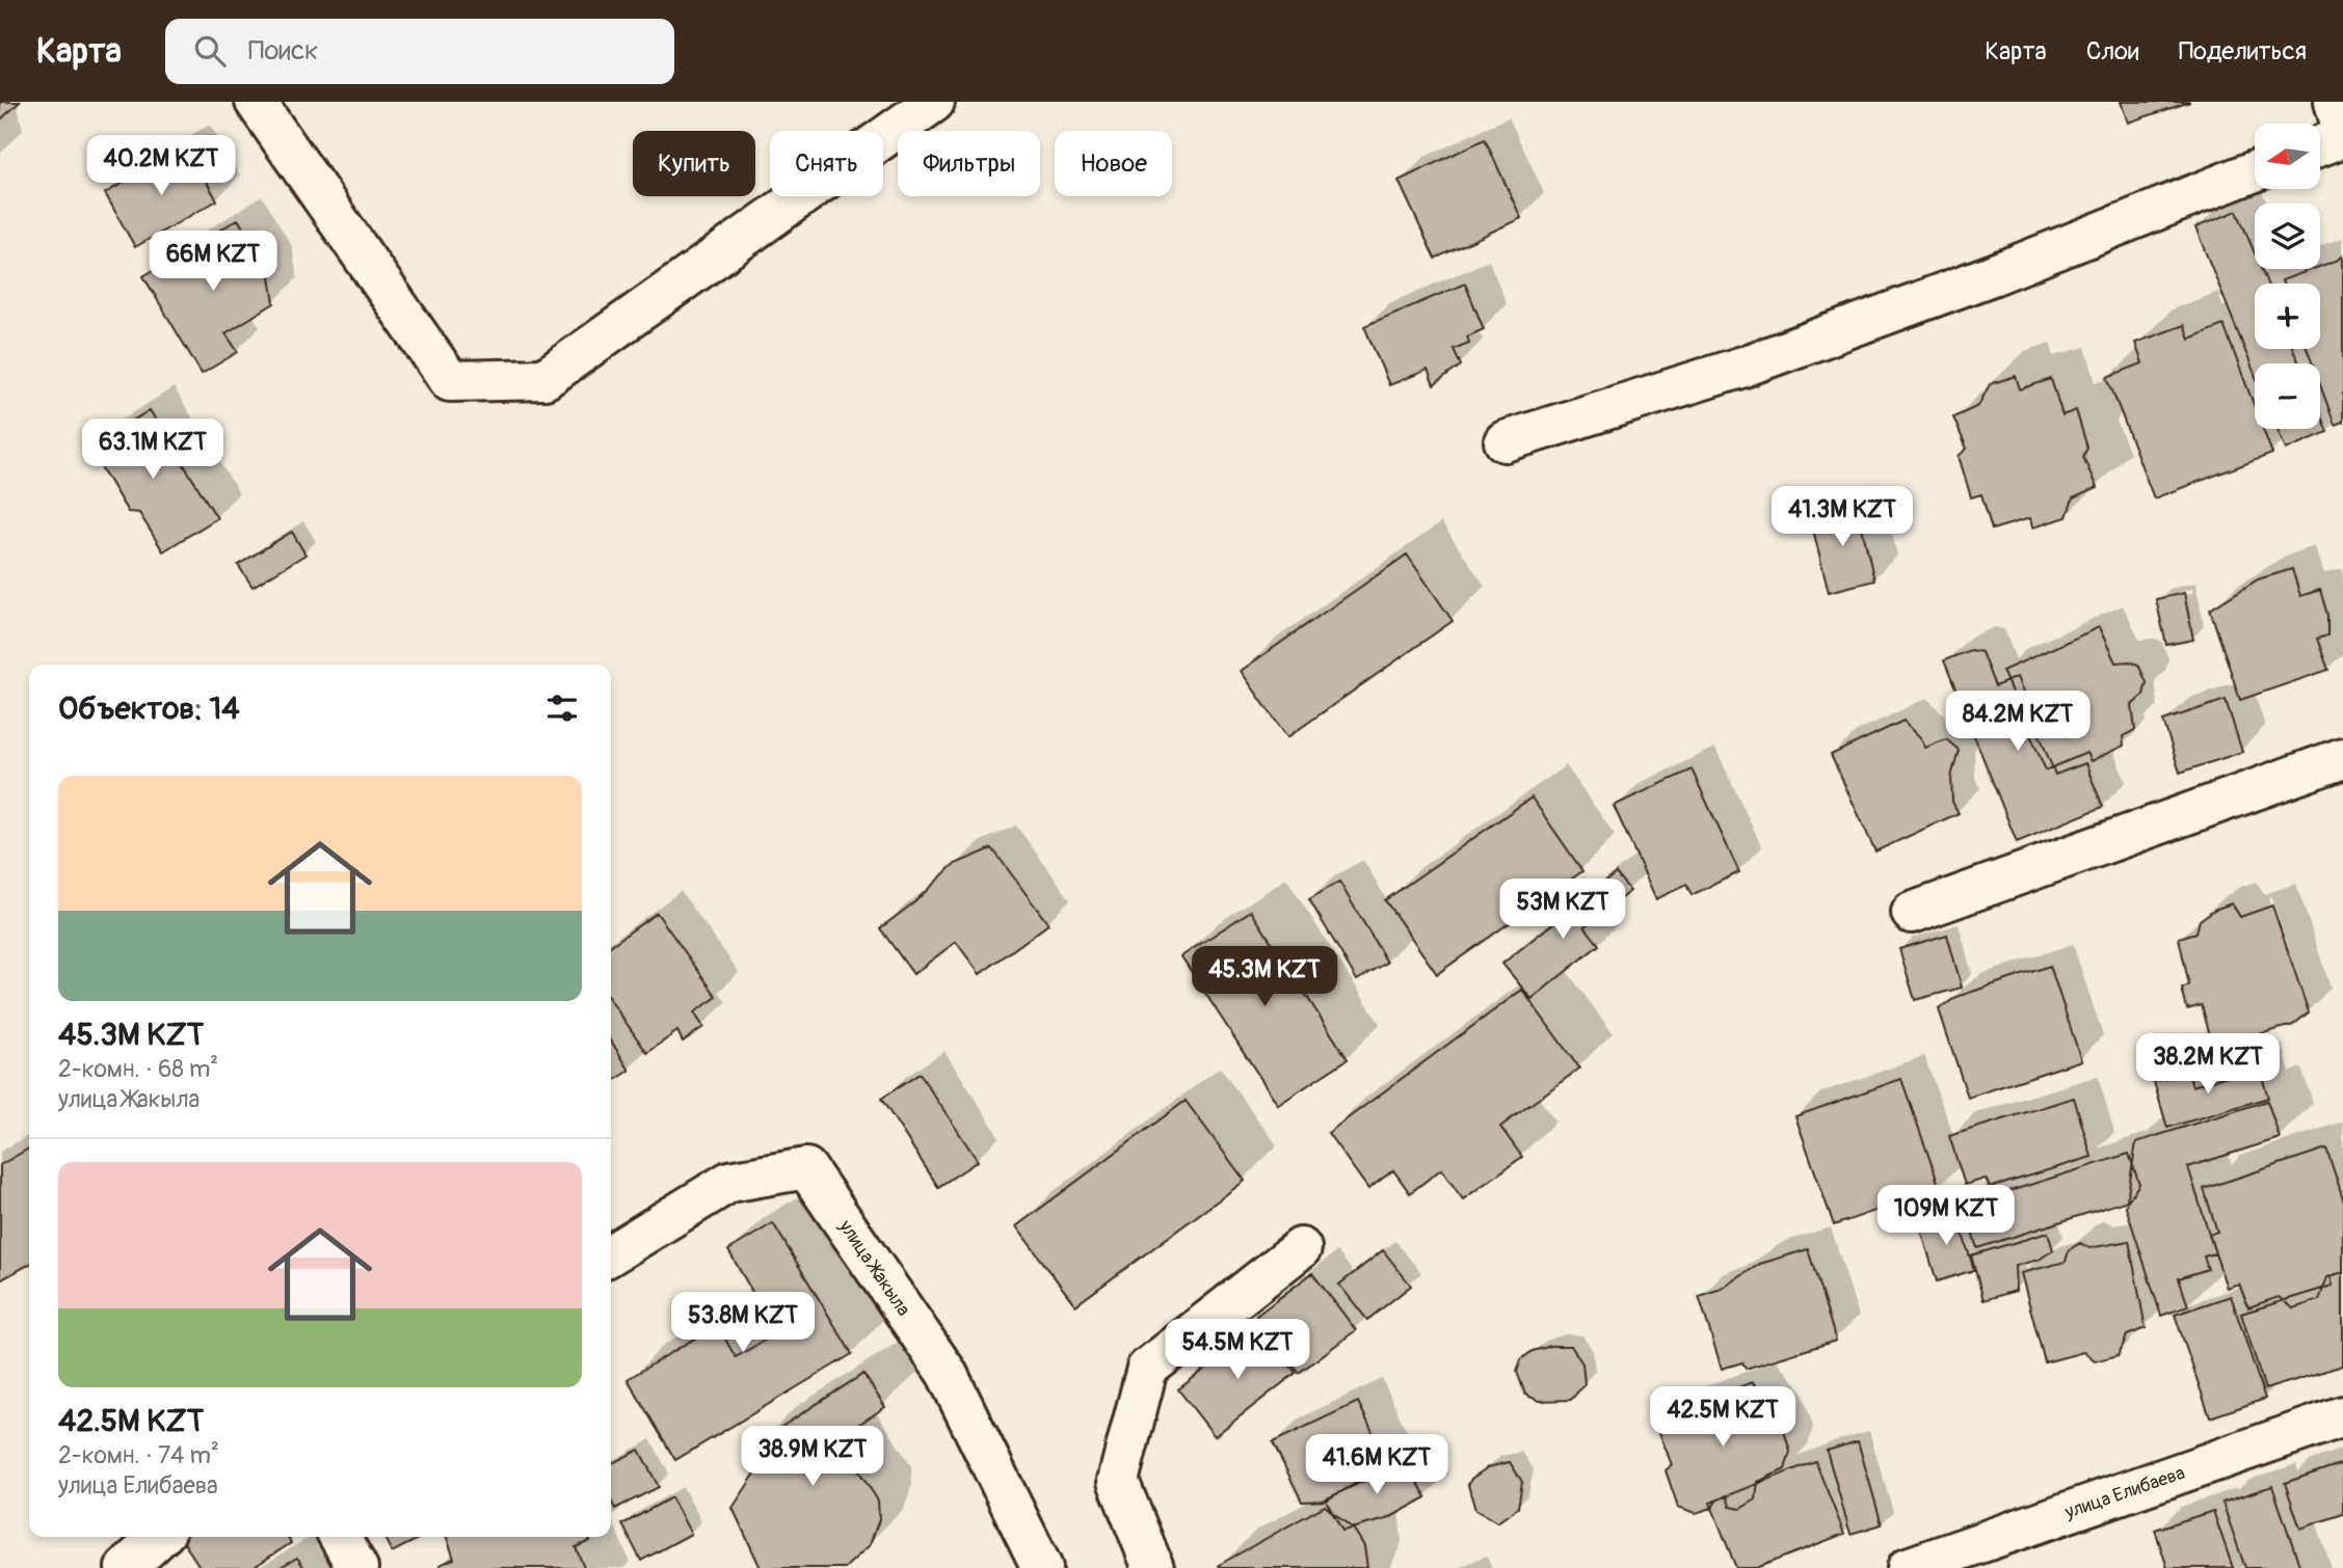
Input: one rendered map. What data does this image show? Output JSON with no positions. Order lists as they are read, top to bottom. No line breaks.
{"streets":{"street":["улица Жакыла","улица Елибаева"]},"north":"left","page":{"header":"Карта","search":"Поиск","nav":["Карта","Слои","Поделиться"],"map_buttons":["+","−"],"chip":["Купить","Снять","Фильтры","Новое"],"price":["40.2M KZT","66M KZT","63.1M KZT","41.3M KZT","84.2M KZT","53M KZT","45.3M KZT","38.2M KZT","109M KZT","53.8M KZT","54.5M KZT","42.5M KZT","38.9M KZT","41.6M KZT"],"heading":"Объектов: 14","list":[{"name":"45.3M KZT","note":"2-комн. · 68 m² · улица Жакыла"},{"name":"42.5M KZT","note":"2-комн. · 74 m² · улица Елибаева"}]}}
